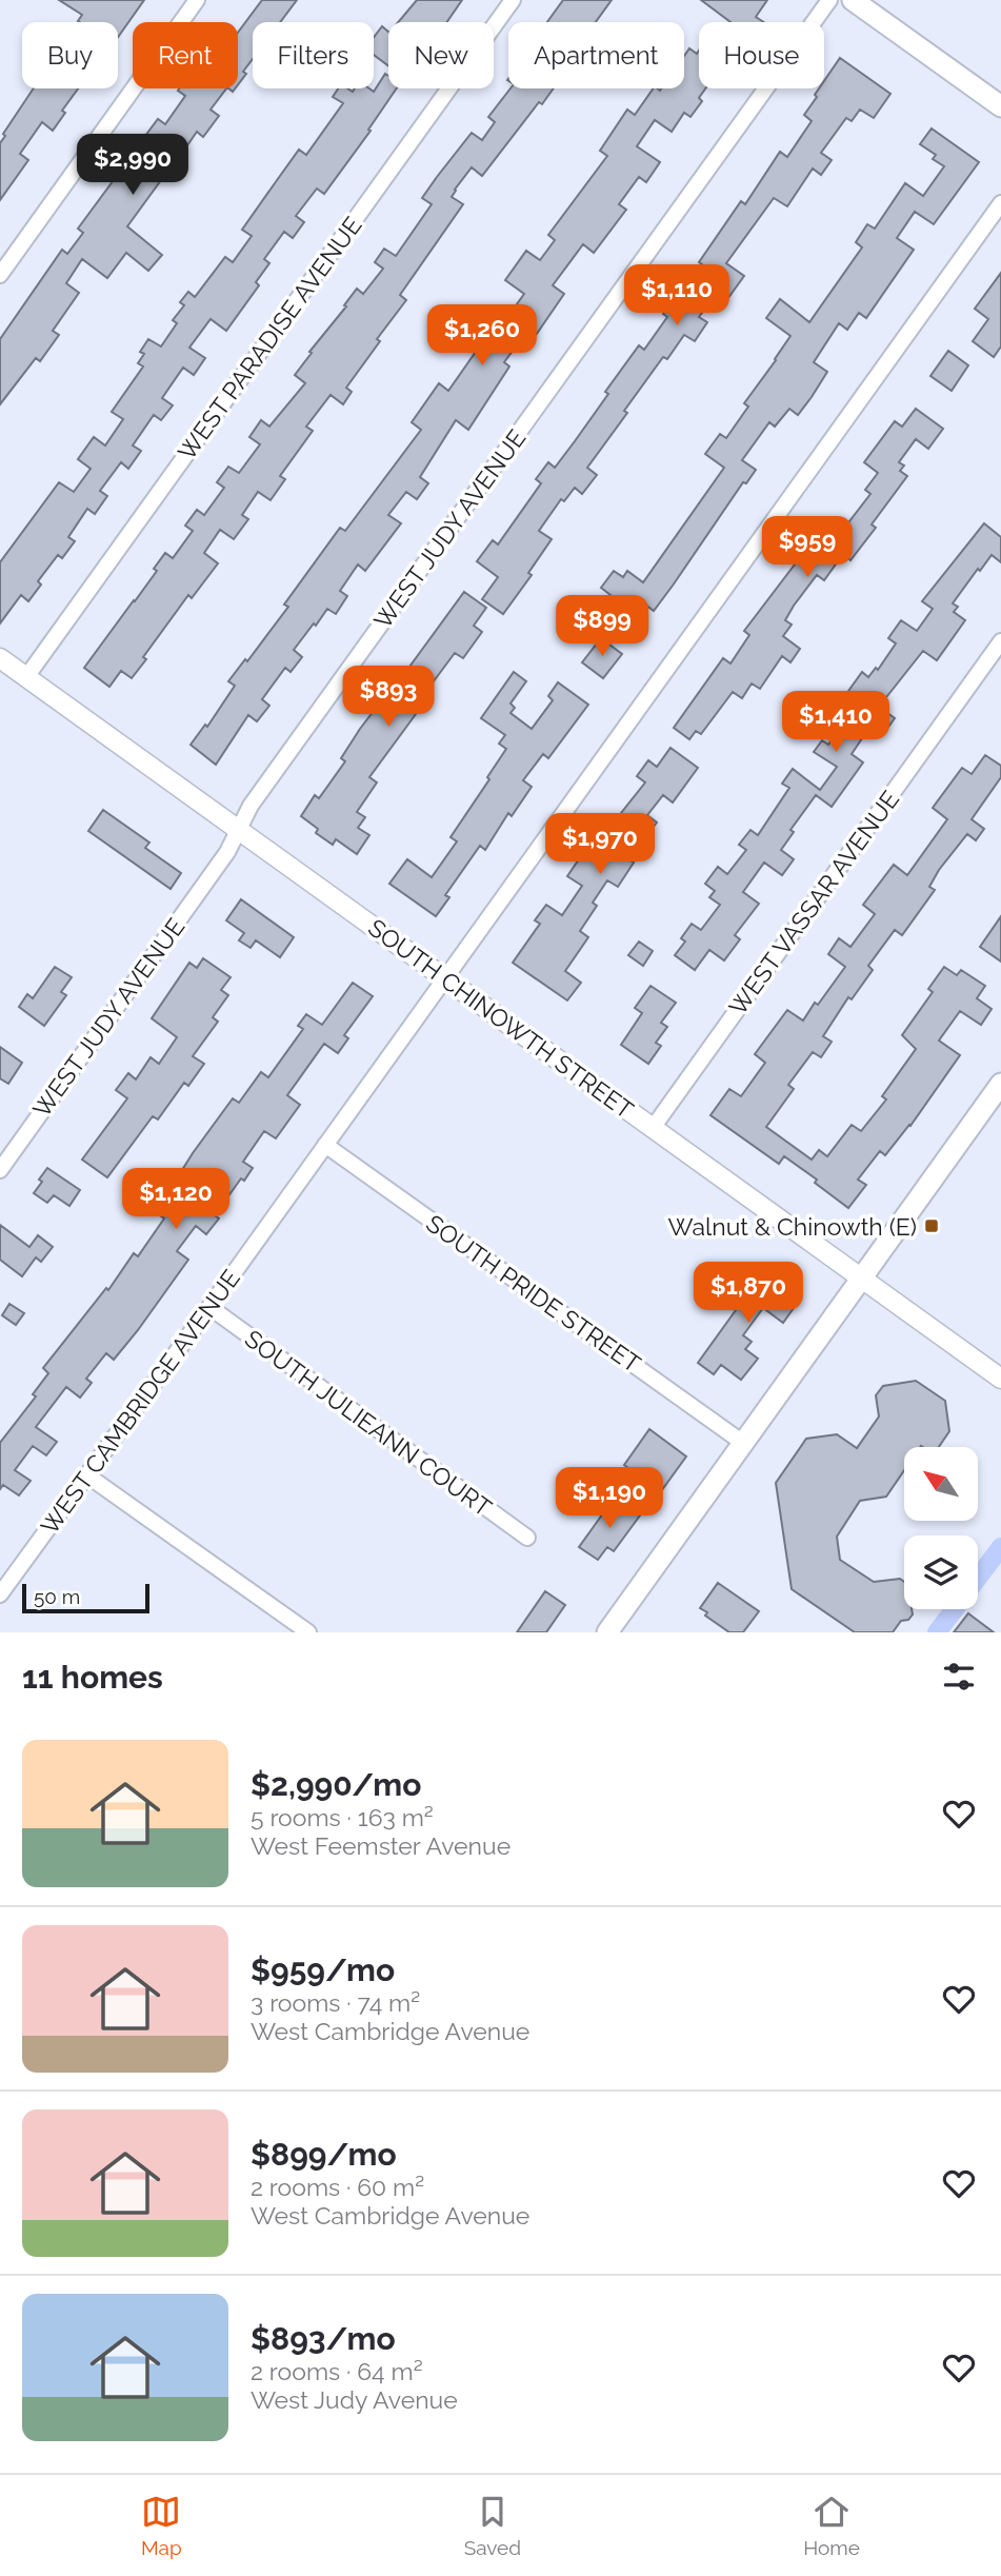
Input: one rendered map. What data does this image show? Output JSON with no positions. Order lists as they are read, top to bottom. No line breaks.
{"streets":{"street":["WEST PARADISE AVENUE","WEST JUDY AVENUE","WEST VASSAR AVENUE","SOUTH CHINOWTH STREET","SOUTH PRIDE STREET","WEST CAMBRIDGE AVENUE","SOUTH JULIEANN COURT"]},"crossings":[["WEST PARADISE AVENUE","SOUTH CHINOWTH STREET"],["WEST JUDY AVENUE","SOUTH CHINOWTH STREET"],["WEST VASSAR AVENUE","SOUTH CHINOWTH STREET"],["SOUTH CHINOWTH STREET","WEST CAMBRIDGE AVENUE"],["SOUTH PRIDE STREET","WEST CAMBRIDGE AVENUE"],["WEST CAMBRIDGE AVENUE","SOUTH JULIEANN COURT"]],"places":{"transit":["Walnut & Chinowth (E)"]},"scale_bar":"50 m","north":"top left","page":{"chip":["Buy","Rent","Filters","New","Apartment","House"],"price":["$2,990","$1,110","$1,260","$959","$899","$893","$1,410","$1,970","$1,120","$1,870","$1,190"],"scale":"50 m","heading":"11 homes","list":[{"name":"$2,990/mo","note":"5 rooms · 163 m² · West Feemster Avenue"},{"name":"$959/mo","note":"3 rooms · 74 m² · West Cambridge Avenue"},{"name":"$899/mo","note":"2 rooms · 60 m² · West Cambridge Avenue"},{"name":"$893/mo","note":"2 rooms · 64 m² · West Judy Avenue"}],"tabs":["Map","Saved","Home"]}}
